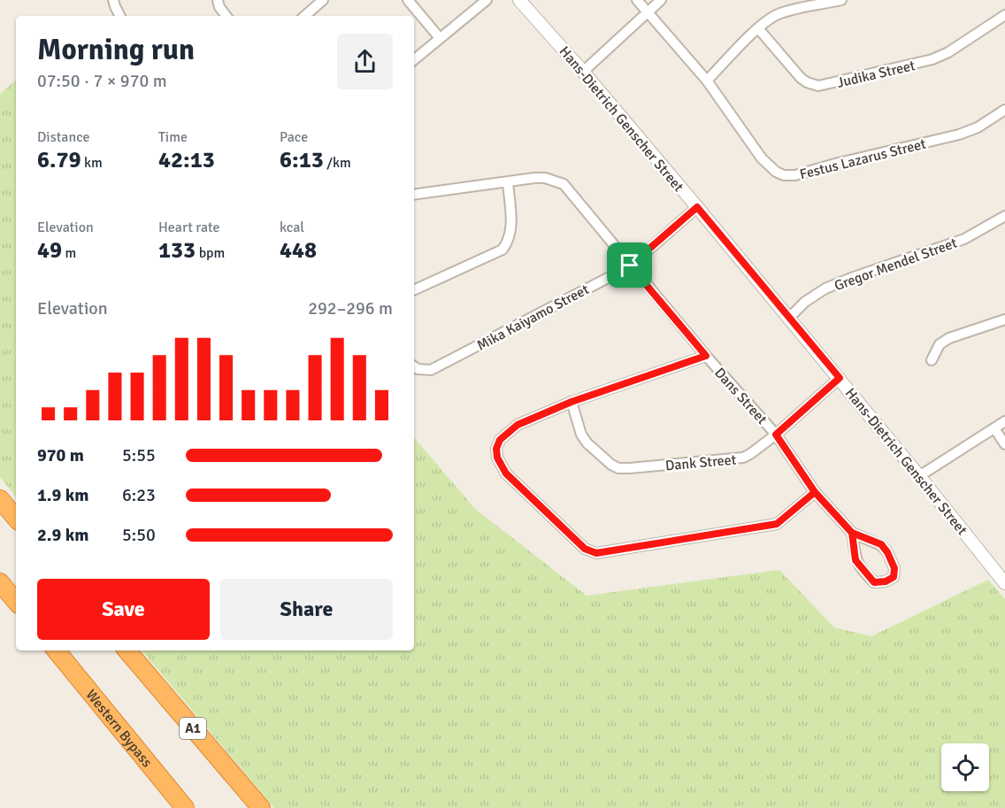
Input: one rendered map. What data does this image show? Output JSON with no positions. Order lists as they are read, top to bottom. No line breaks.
{"streets":{"highway":["Western Bypass","A1"],"street":["Judika Street","Hans-Dietrich Genscher Street","Festus Lazarus Street","Gregor Mendel Street","Mika Kaiyamo Street","Dans Street","Dank Street"]},"crossings":[["Hans-Dietrich Genscher Street","Gregor Mendel Street"],["Hans-Dietrich Genscher Street","Mika Kaiyamo Street"],["Hans-Dietrich Genscher Street","Dank Street"],["Mika Kaiyamo Street","Dans Street"],["Dans Street","Dank Street"]],"page":{"heading":["Morning run","07:50 · 7 × 970 m"],"stats":[["Distance","6.79 km"],["Time","42:13"],["Pace","6:13 /km"],["Elevation","49 m"],["Heart rate","133 bpm"],["kcal","448"]],"chart":["Elevation","292–296 m"],"list":[{"name":"970 m","note":"5:55"},{"name":"1.9 km","note":"6:23"},{"name":"2.9 km","note":"5:50"}],"buttons":["Save","Share"]}}
